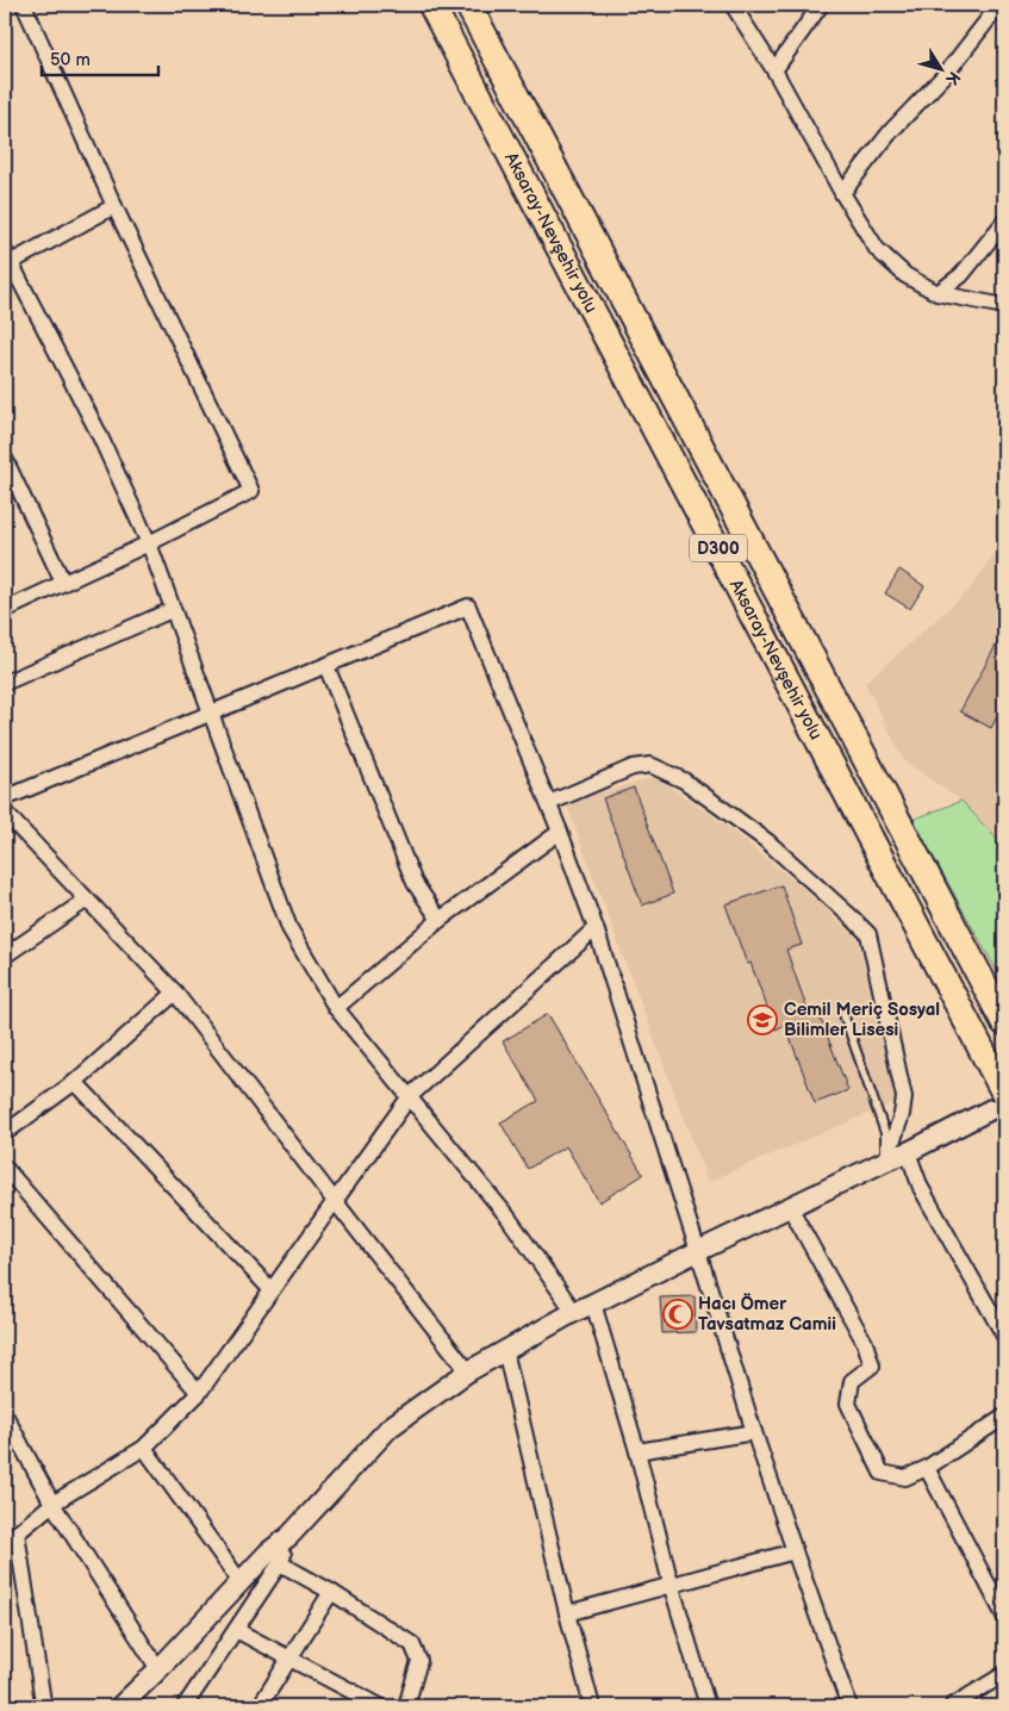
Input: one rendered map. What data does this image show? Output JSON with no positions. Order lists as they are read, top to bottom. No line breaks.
{"streets":{"highway":["Aksaray-Nevşehir yolu","D300"]},"places":{"school or university":["Cemil Meriç Sosyal Bilimler Lisesi"],"mosque":["Hacı Ömer Tavsatmaz Camii"]},"scale_bar":"50 m","north":"bottom right"}
